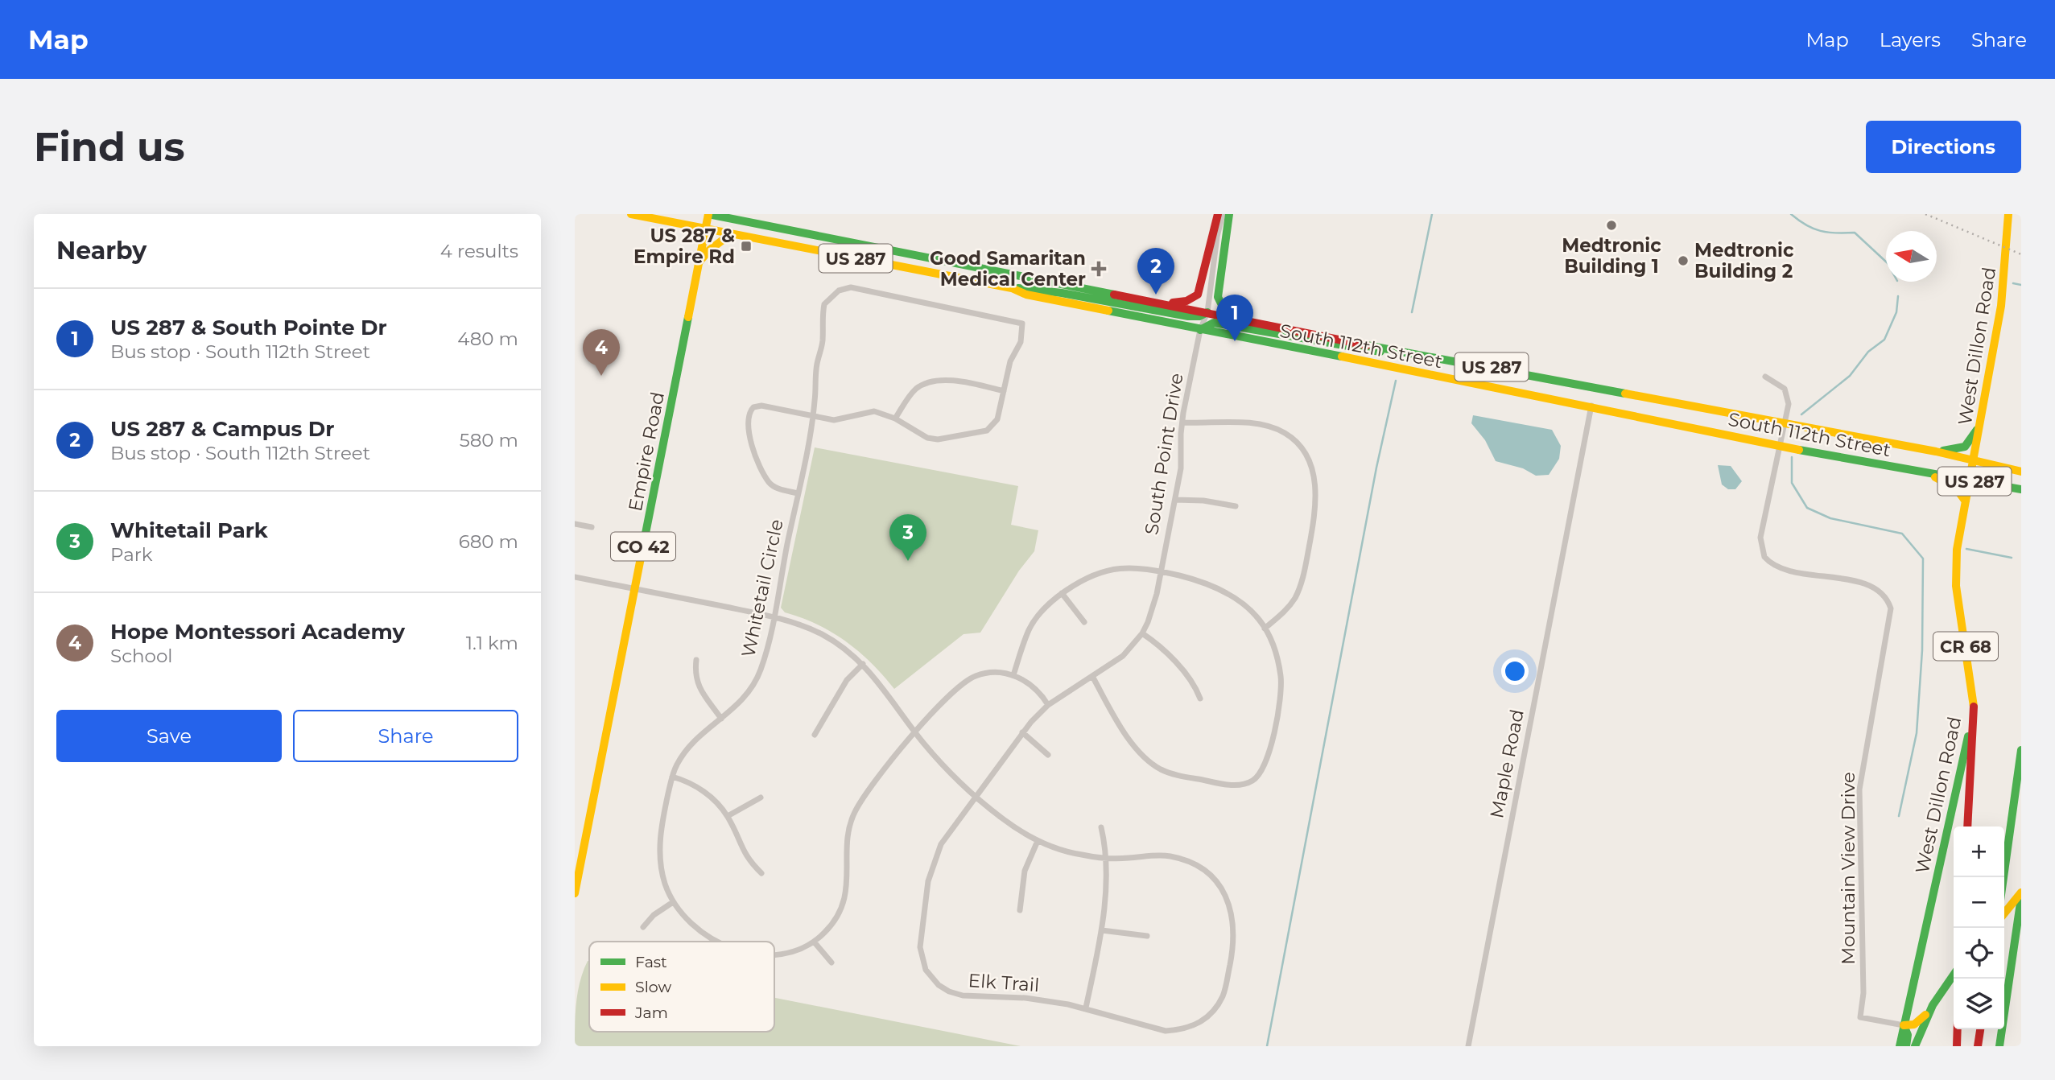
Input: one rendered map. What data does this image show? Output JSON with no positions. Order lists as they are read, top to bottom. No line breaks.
{"streets":{"main road":["US 287","South 112th Street","West Dillon Road","Empire Road","CO 42","CR 68","Maple Road"],"street":["South Point Drive","Whitetail Circle","Mountain View Drive","Elk Trail"]},"crossings":[["South 112th Street","West Dillon Road"],["South 112th Street","Empire Road"],["South 112th Street","South Point Drive"],["South 112th Street","Maple Road"],["South 112th Street","Mountain View Drive"],["West Dillon Road","Mountain View Drive"],["South Point Drive","Whitetail Circle"],["South Point Drive","Elk Trail"]],"places":{"other":["Medtronic Building 1","Medtronic Building 2"],"transit":["US 287 & Empire Rd"],"health":["Good Samaritan Medical Center"]},"legend":["Fast","Slow","Jam"],"north":"left","page":{"header":"Map","nav":["Map","Layers","Share"],"buttons":["Directions",["Save","Share"]],"title":"Find us","heading":["Nearby","4 results"],"pins":["2","1","4","3"],"list":[{"mark":"1","name":"US 287 & South Pointe Dr","note":"Bus stop · South 112th Street","value":"480 m"},{"mark":"2","name":"US 287 & Campus Dr","note":"Bus stop · South 112th Street","value":"580 m"},{"mark":"3","name":"Whitetail Park","note":"Park","value":"680 m"},{"mark":"4","name":"Hope Montessori Academy","note":"School","value":"1.1 km"}],"map_buttons":["+","−"]}}
